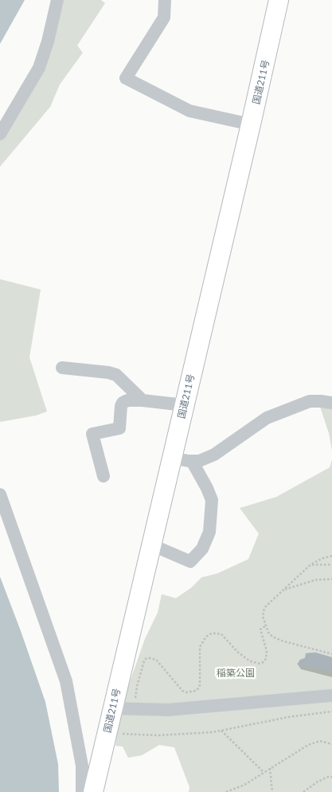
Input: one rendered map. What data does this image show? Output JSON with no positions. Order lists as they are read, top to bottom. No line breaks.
{"streets":{"highway":["国道211号"]},"parks":["稲築公園"]}
